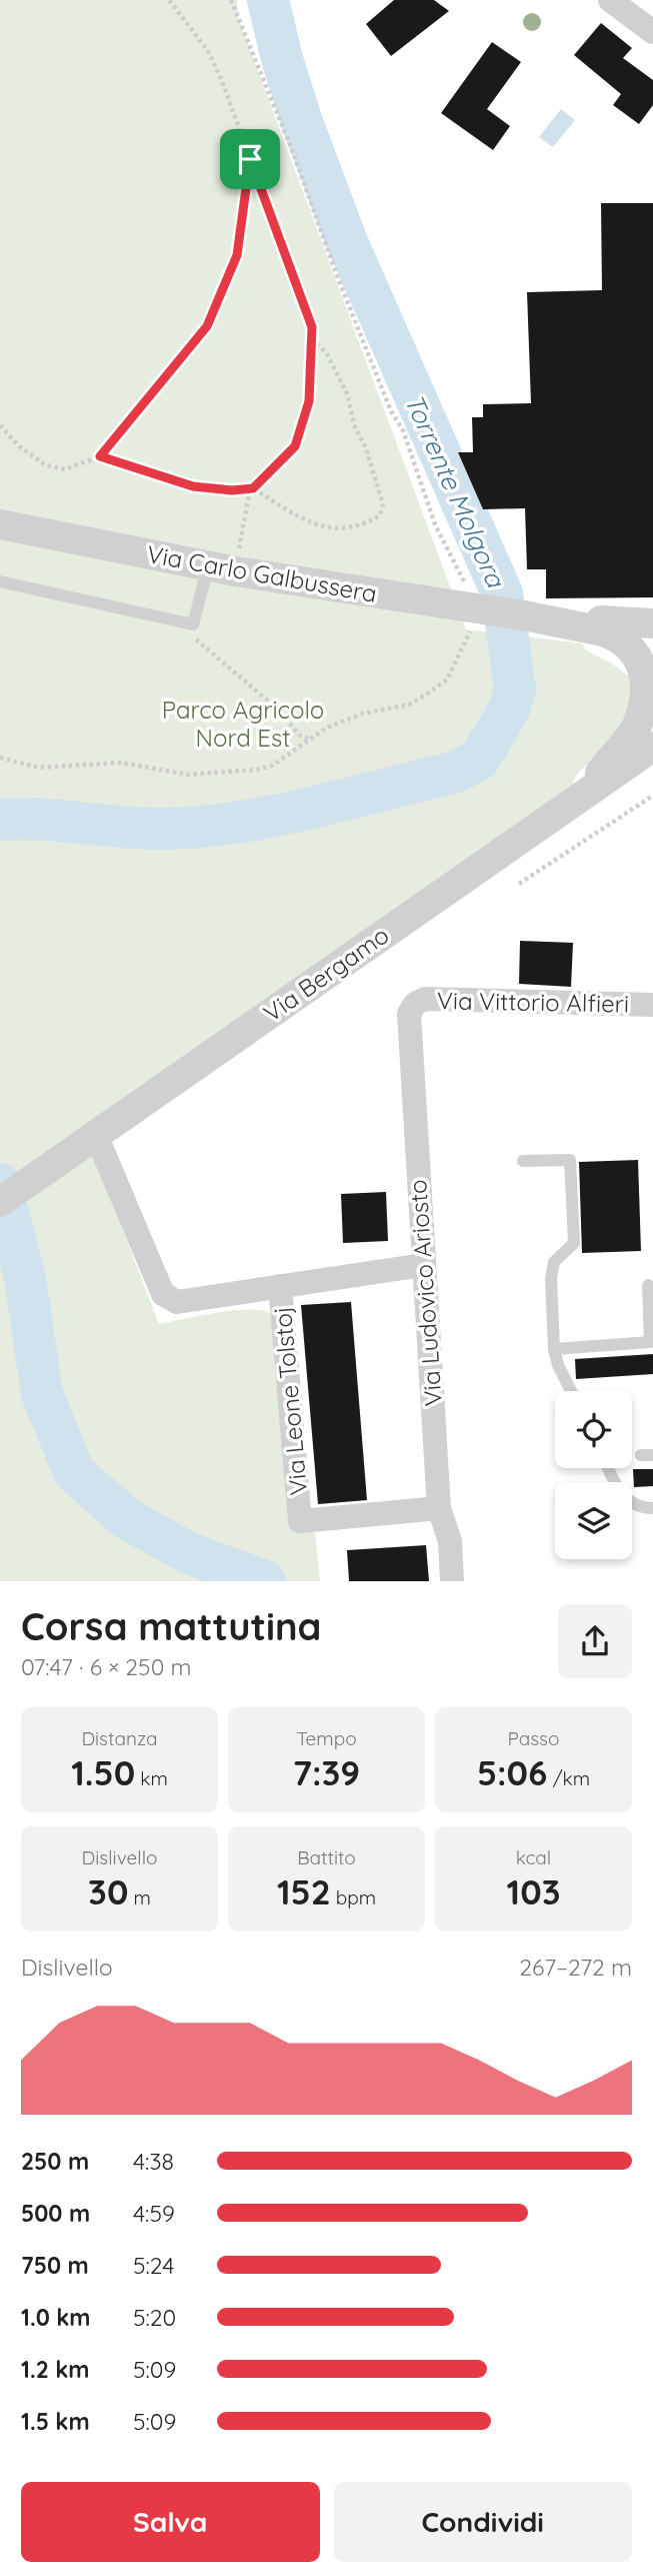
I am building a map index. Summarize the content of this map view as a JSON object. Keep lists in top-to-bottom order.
{
  "streets": {
    "street": [
      "Via Carlo Galbussera",
      "Via Bergamo",
      "Via Vittorio Alfieri",
      "Via Ludovico Ariosto",
      "Via Leone Tolstoj"
    ]
  },
  "crossings": [
    ["Via Carlo Galbussera", "Via Bergamo"],
    ["Via Vittorio Alfieri", "Via Ludovico Ariosto"],
    ["Via Ludovico Ariosto", "Via Leone Tolstoj"]
  ],
  "water": ["Torrente Molgora"],
  "parks": ["Parco Agricolo Nord Est"],
  "page": {
    "heading": ["Corsa mattutina", "07:47 · 6 × 250 m"],
    "stats": [
      ["Distanza", "1.50 km"],
      ["Tempo", "7:39"],
      ["Passo", "5:06 /km"],
      ["Dislivello", "30 m"],
      ["Battito", "152 bpm"],
      ["kcal", "103"]
    ],
    "chart": ["Dislivello", "267–272 m"],
    "list": [
      {
        "name": "250 m",
        "note": "4:38"
      },
      {
        "name": "500 m",
        "note": "4:59"
      },
      {
        "name": "750 m",
        "note": "5:24"
      },
      {
        "name": "1.0 km",
        "note": "5:20"
      },
      {
        "name": "1.2 km",
        "note": "5:09"
      },
      {
        "name": "1.5 km",
        "note": "5:09"
      }
    ],
    "buttons": ["Salva", "Condividi"]
  }
}
